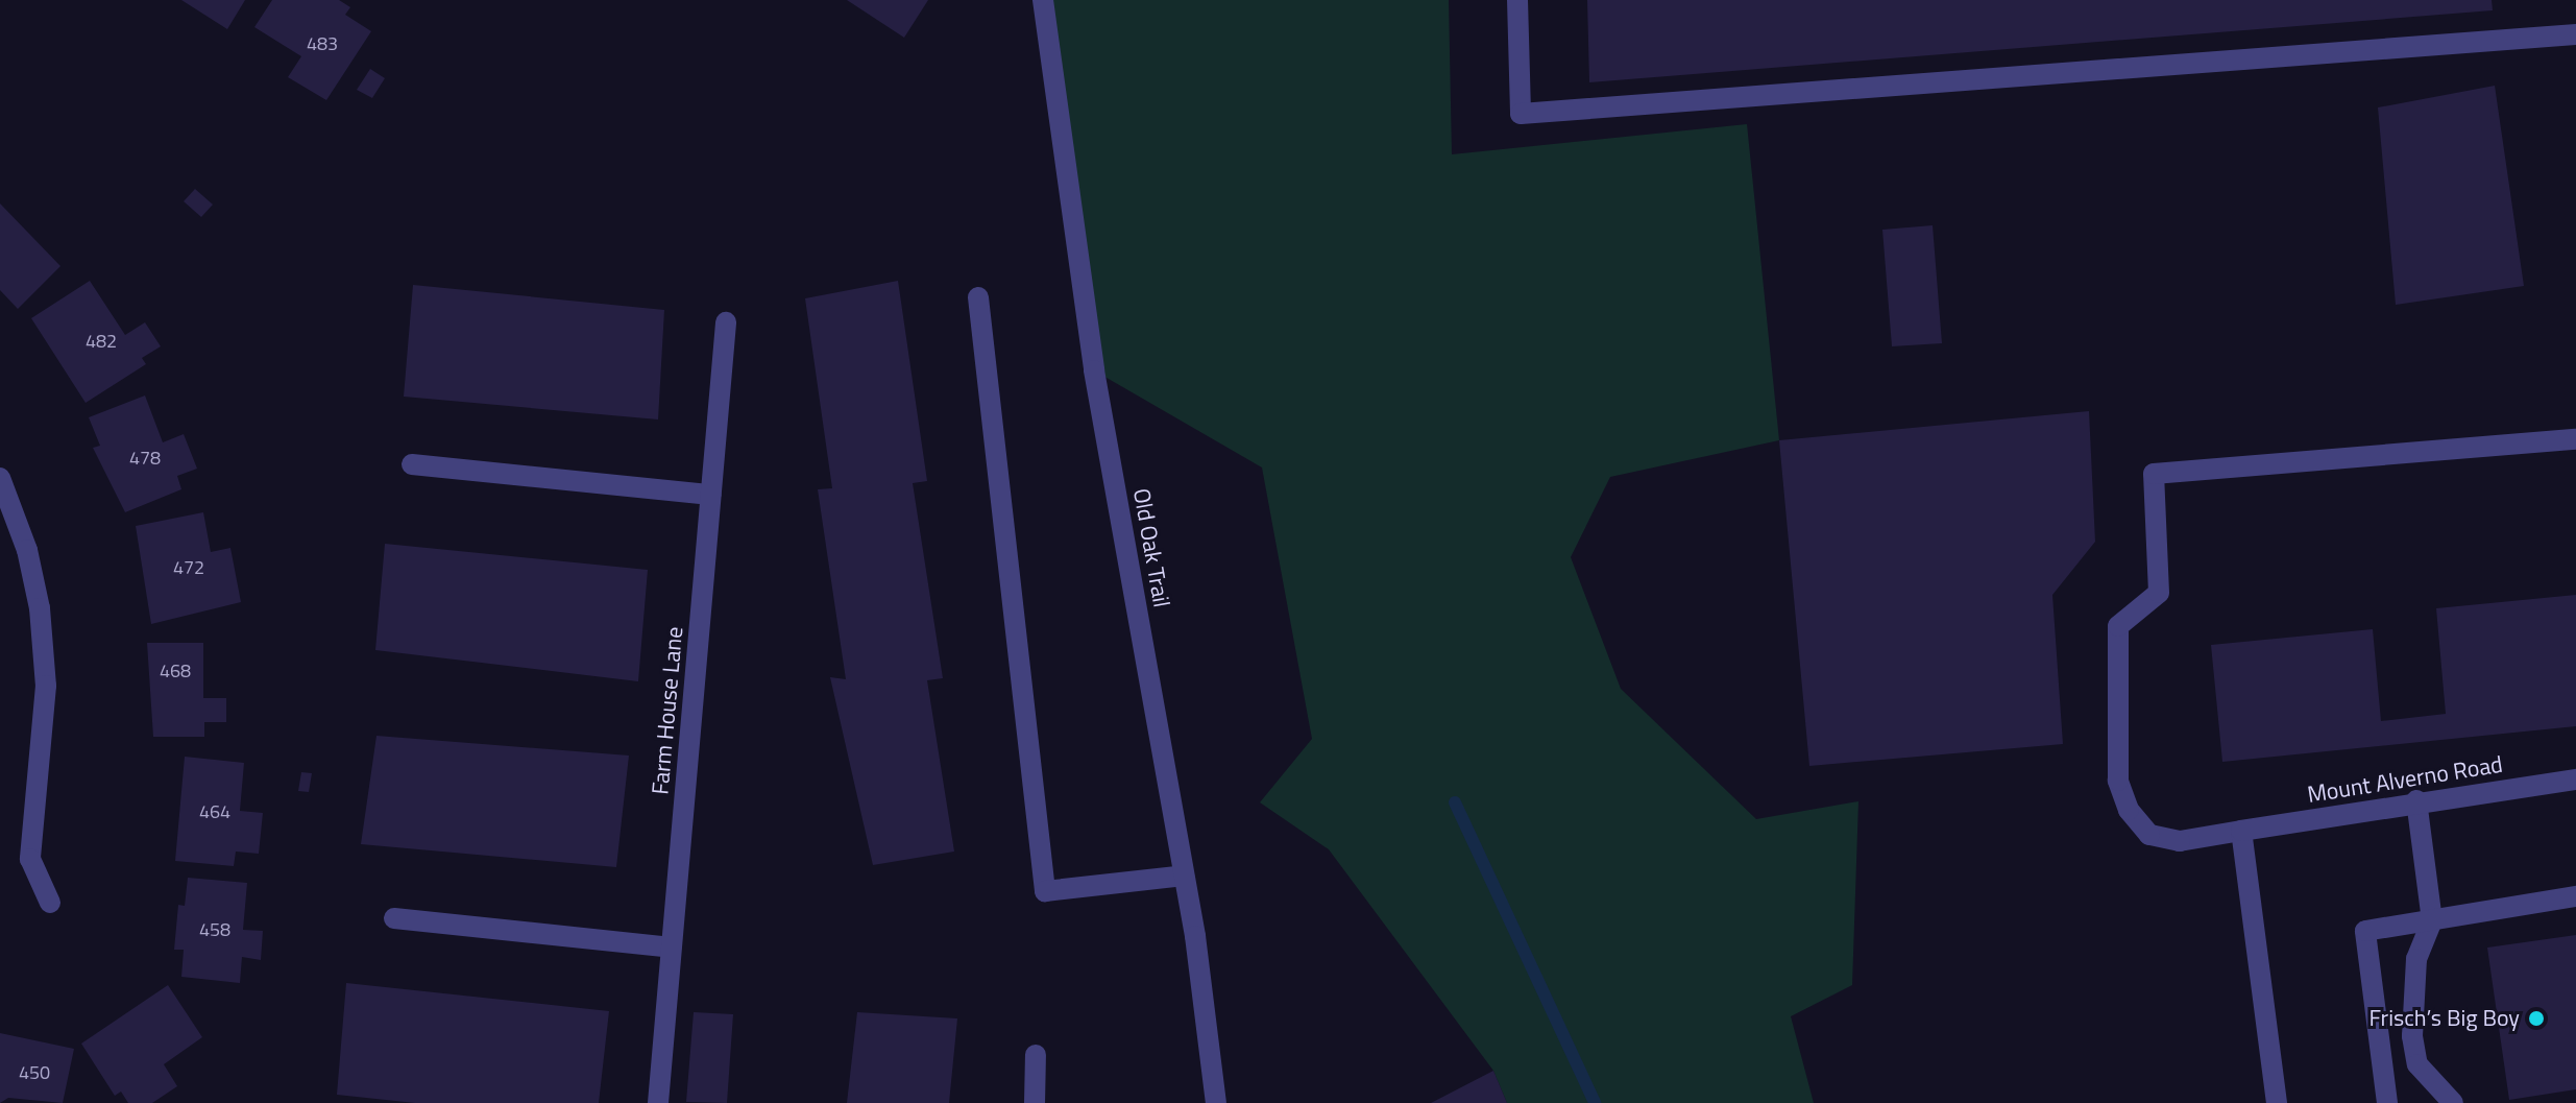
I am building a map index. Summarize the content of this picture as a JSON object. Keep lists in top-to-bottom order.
{
  "streets": {
    "street": ["Old Oak Trail", "Farm House Lane", "Mount Alverno Road"]
  },
  "places": ["Frisch’s Big Boy"],
  "house_numbers": [
    "483",
    "482",
    "478",
    "472",
    "468",
    "464",
    "458",
    "450"
  ]
}
